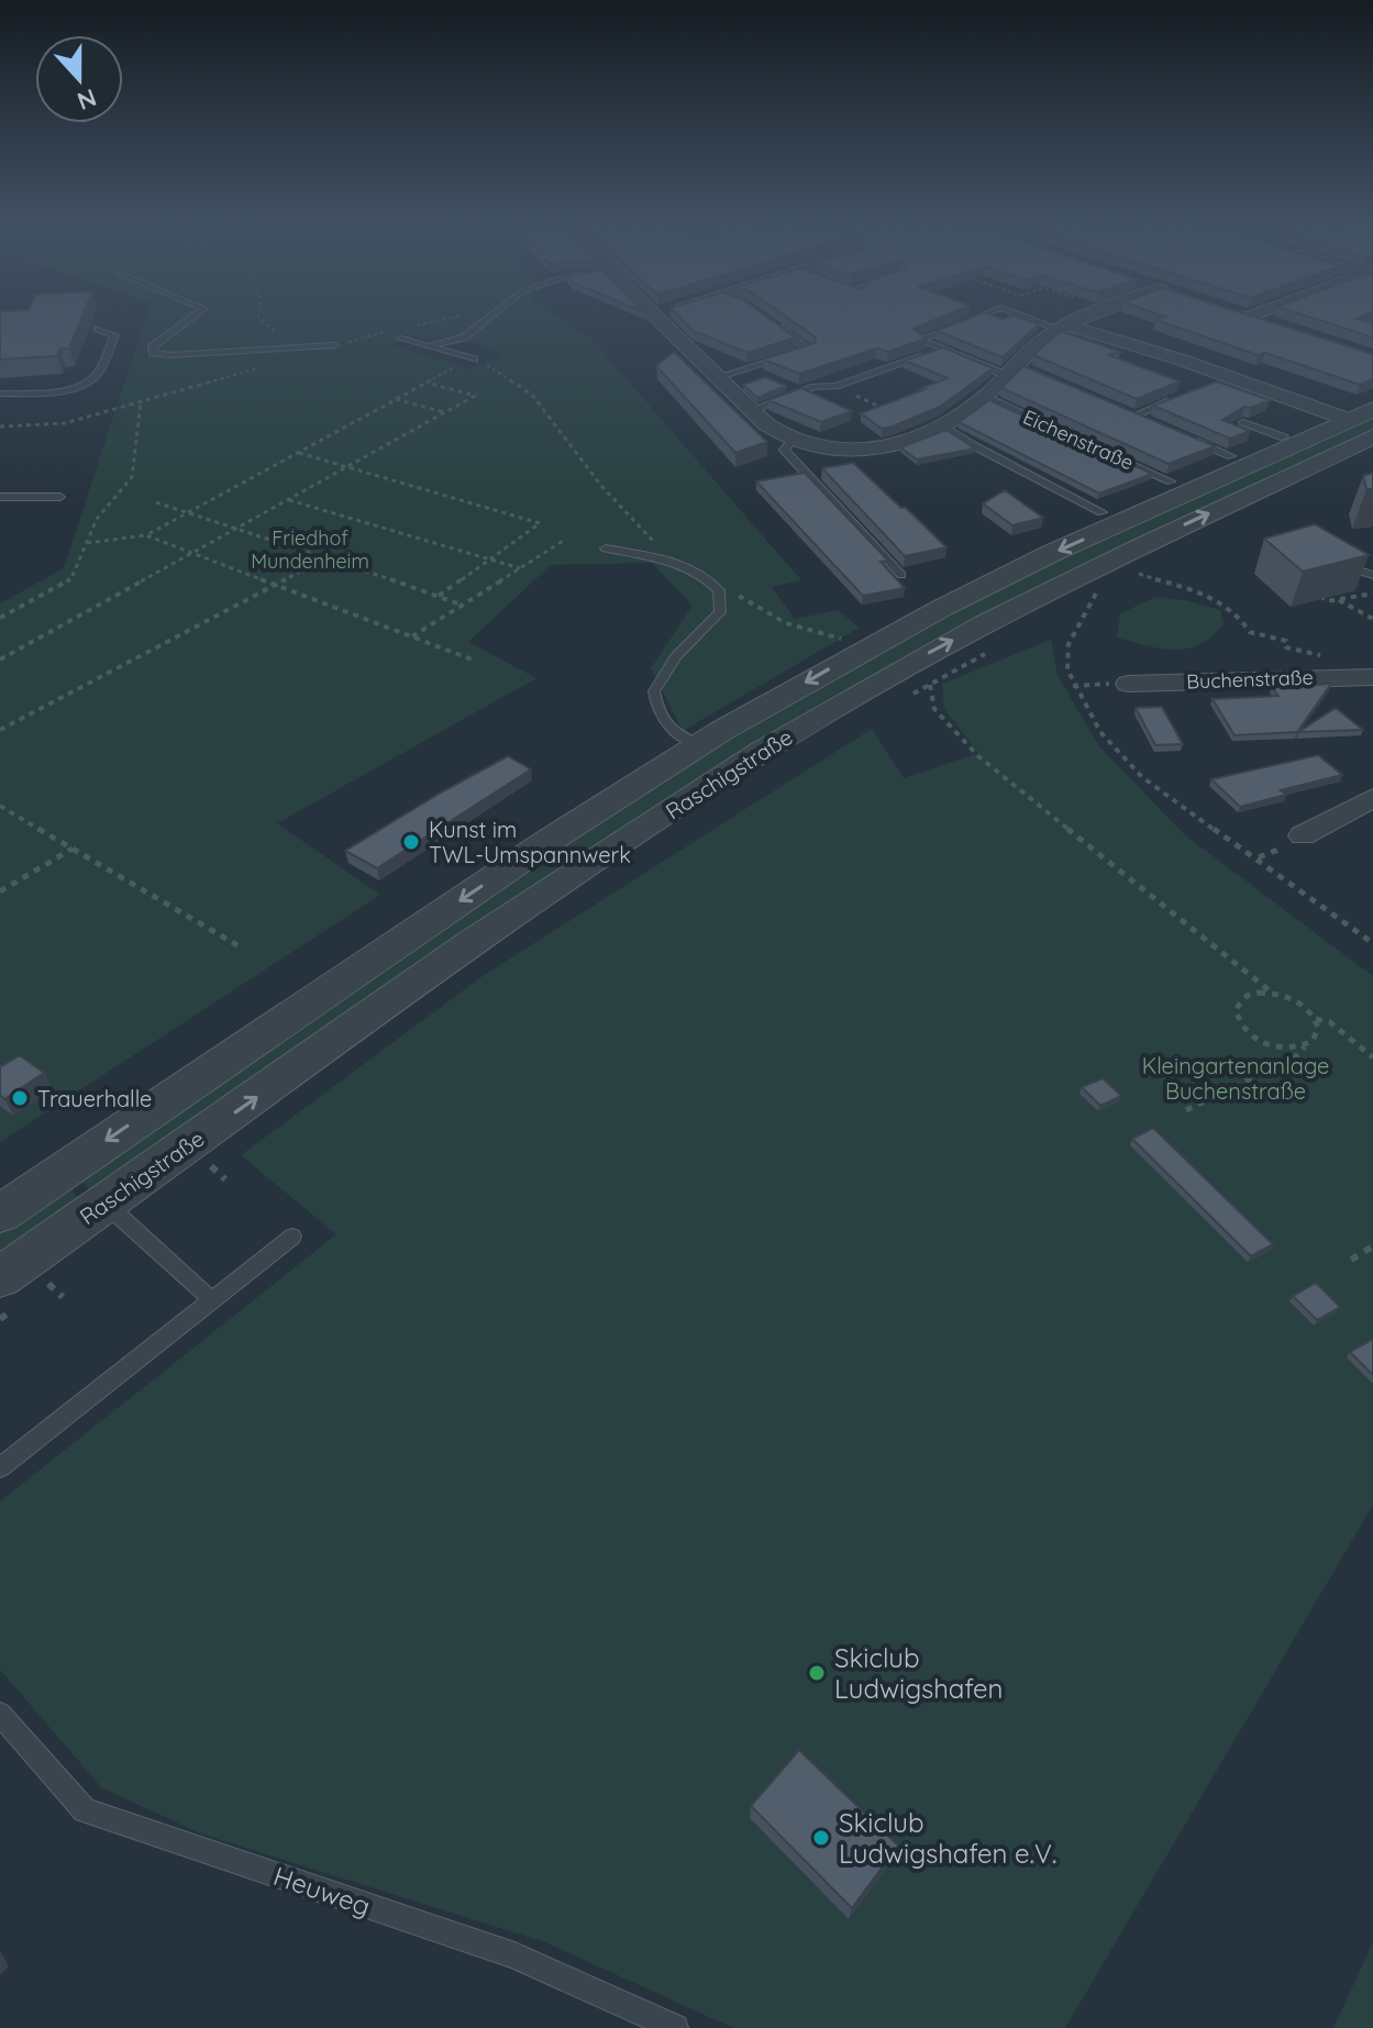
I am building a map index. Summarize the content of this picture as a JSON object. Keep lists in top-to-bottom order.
{
  "streets": {
    "street": ["Buchenstraße", "Raschigstraße"],
    "lane": ["Eichenstraße", "Heuweg"]
  },
  "parks": ["Friedhof Mundenheim", "Kleingartenanlage Buchenstraße"],
  "places": [
    "Kunst im TWL-Umspannwerk",
    "Trauerhalle",
    "Skiclub Ludwigshafen",
    "Skiclub Ludwigshafen e.V."
  ],
  "north": "bottom"
}
